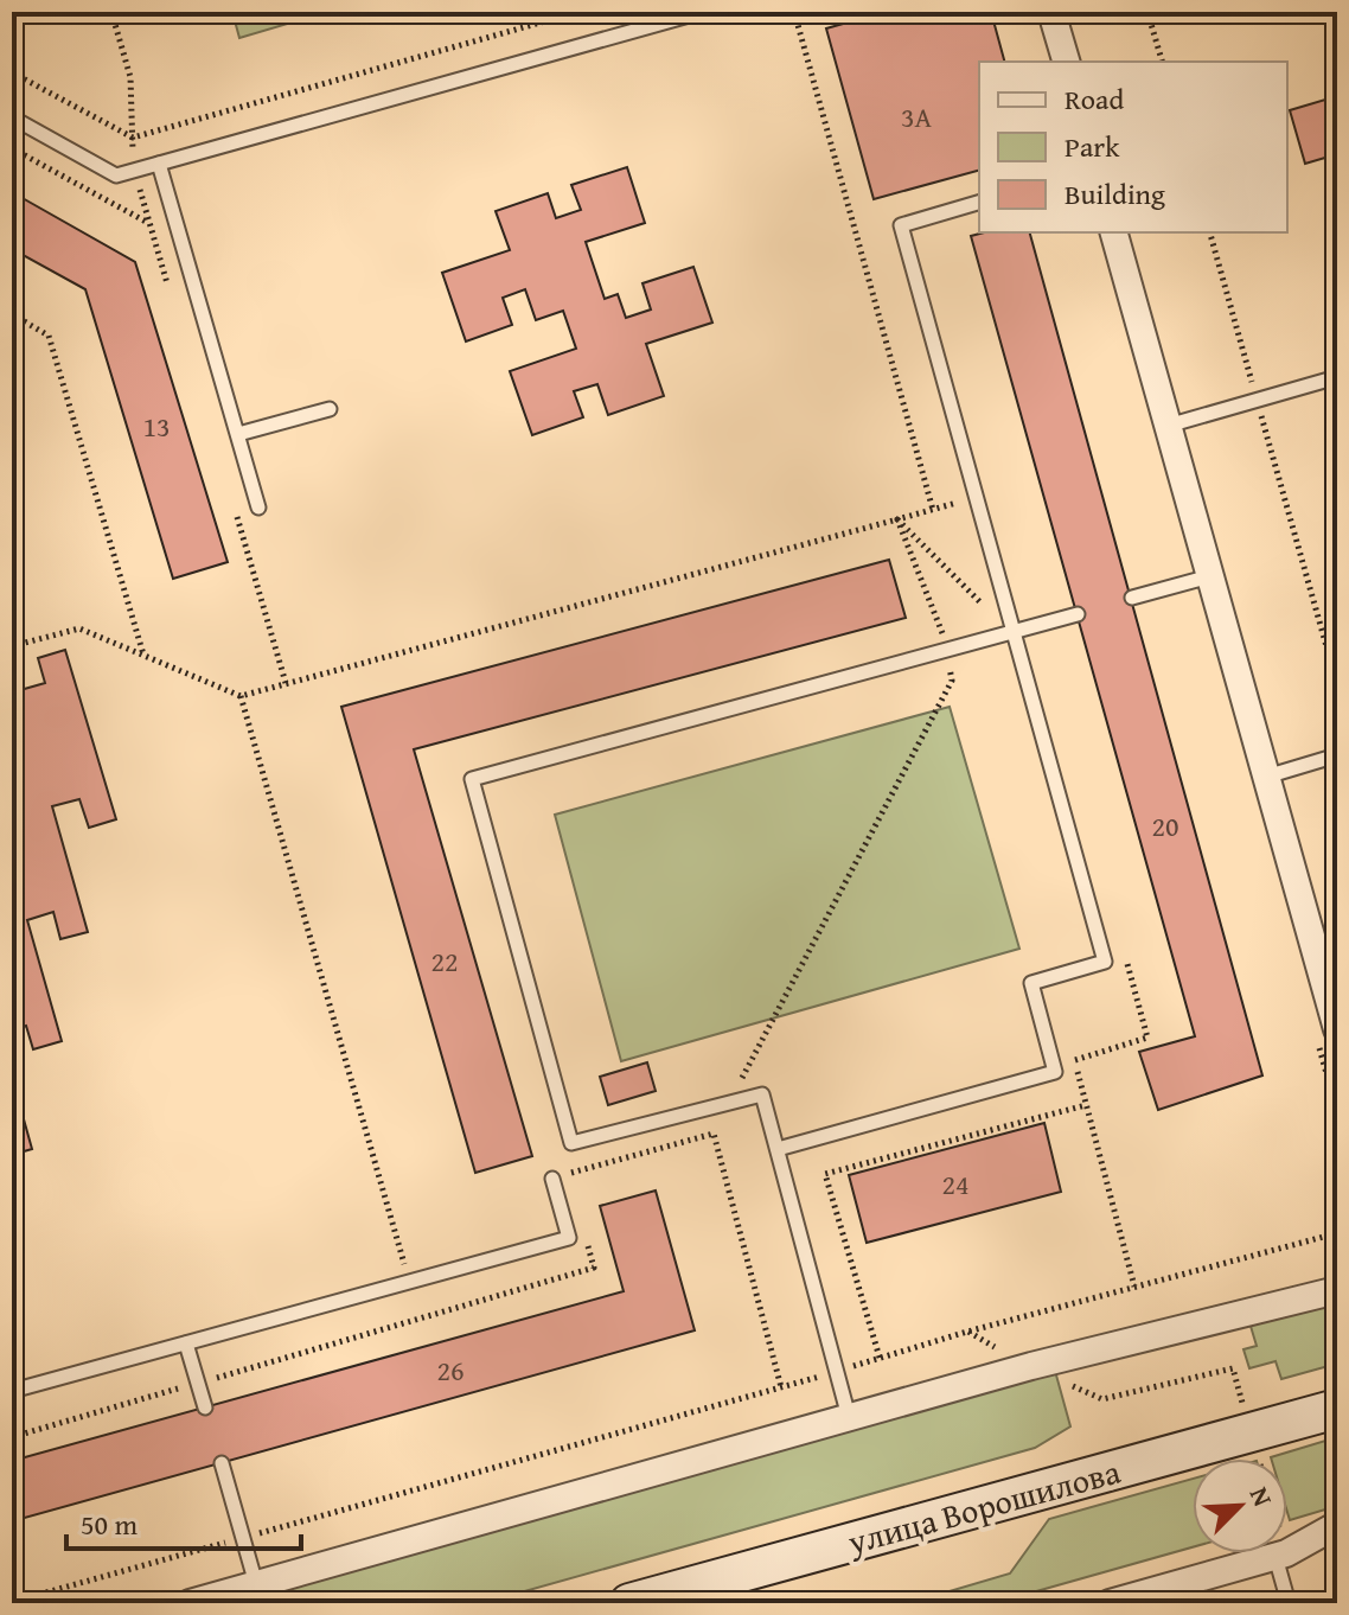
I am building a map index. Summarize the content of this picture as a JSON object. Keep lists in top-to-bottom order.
{
  "streets": {
    "main road": ["улица Ворошилова"]
  },
  "house_numbers": [
    "3А",
    "13",
    "20",
    "22",
    "24",
    "26"
  ],
  "legend": ["Road", "Park", "Building"],
  "scale_bar": "50 m",
  "north": "top right"
}
